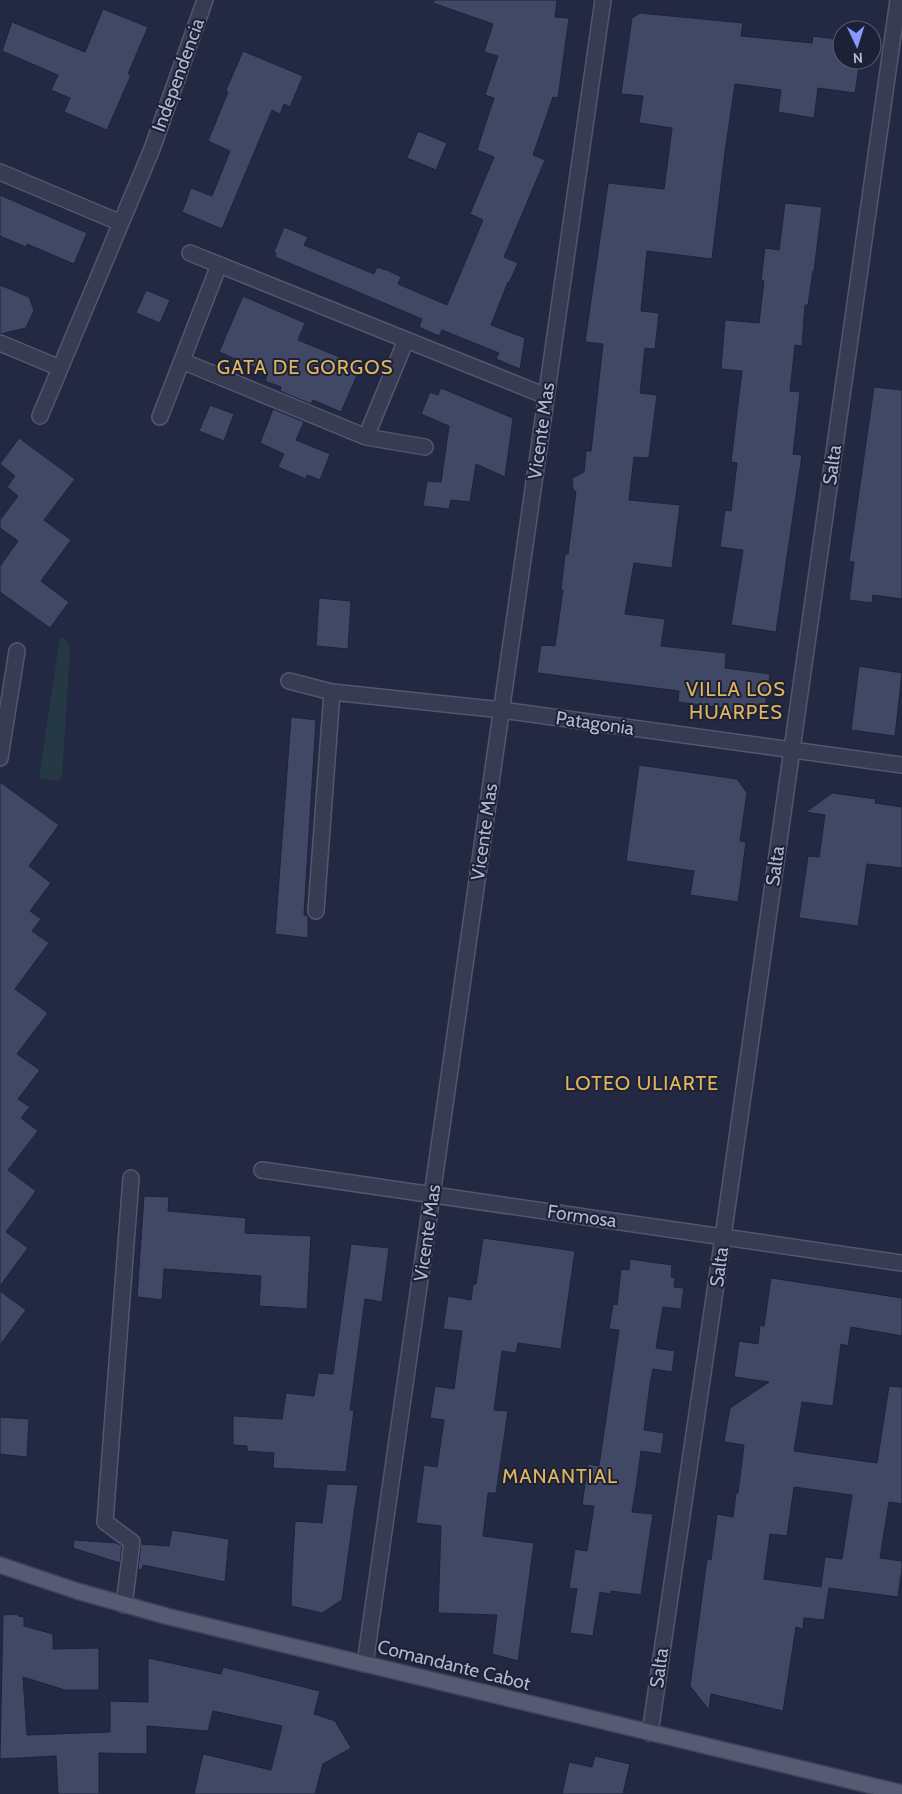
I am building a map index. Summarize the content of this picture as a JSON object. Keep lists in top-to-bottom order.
{
  "streets": {
    "main road": ["Comandante Cabot"],
    "street": [
      "Independencia",
      "Vicente Mas",
      "Salta",
      "Patagonia",
      "Formosa"
    ]
  },
  "crossings": [
    ["Vicente Mas", "Patagonia"],
    ["Vicente Mas", "Formosa"],
    ["Vicente Mas", "Comandante Cabot"],
    ["Salta", "Patagonia"],
    ["Salta", "Formosa"],
    ["Salta", "Comandante Cabot"]
  ],
  "districts": [
    "GATA DE GORGOS",
    "VILLA LOS HUARPES",
    "LOTEO ULIARTE",
    "MANANTIAL"
  ],
  "north": "bottom"
}
